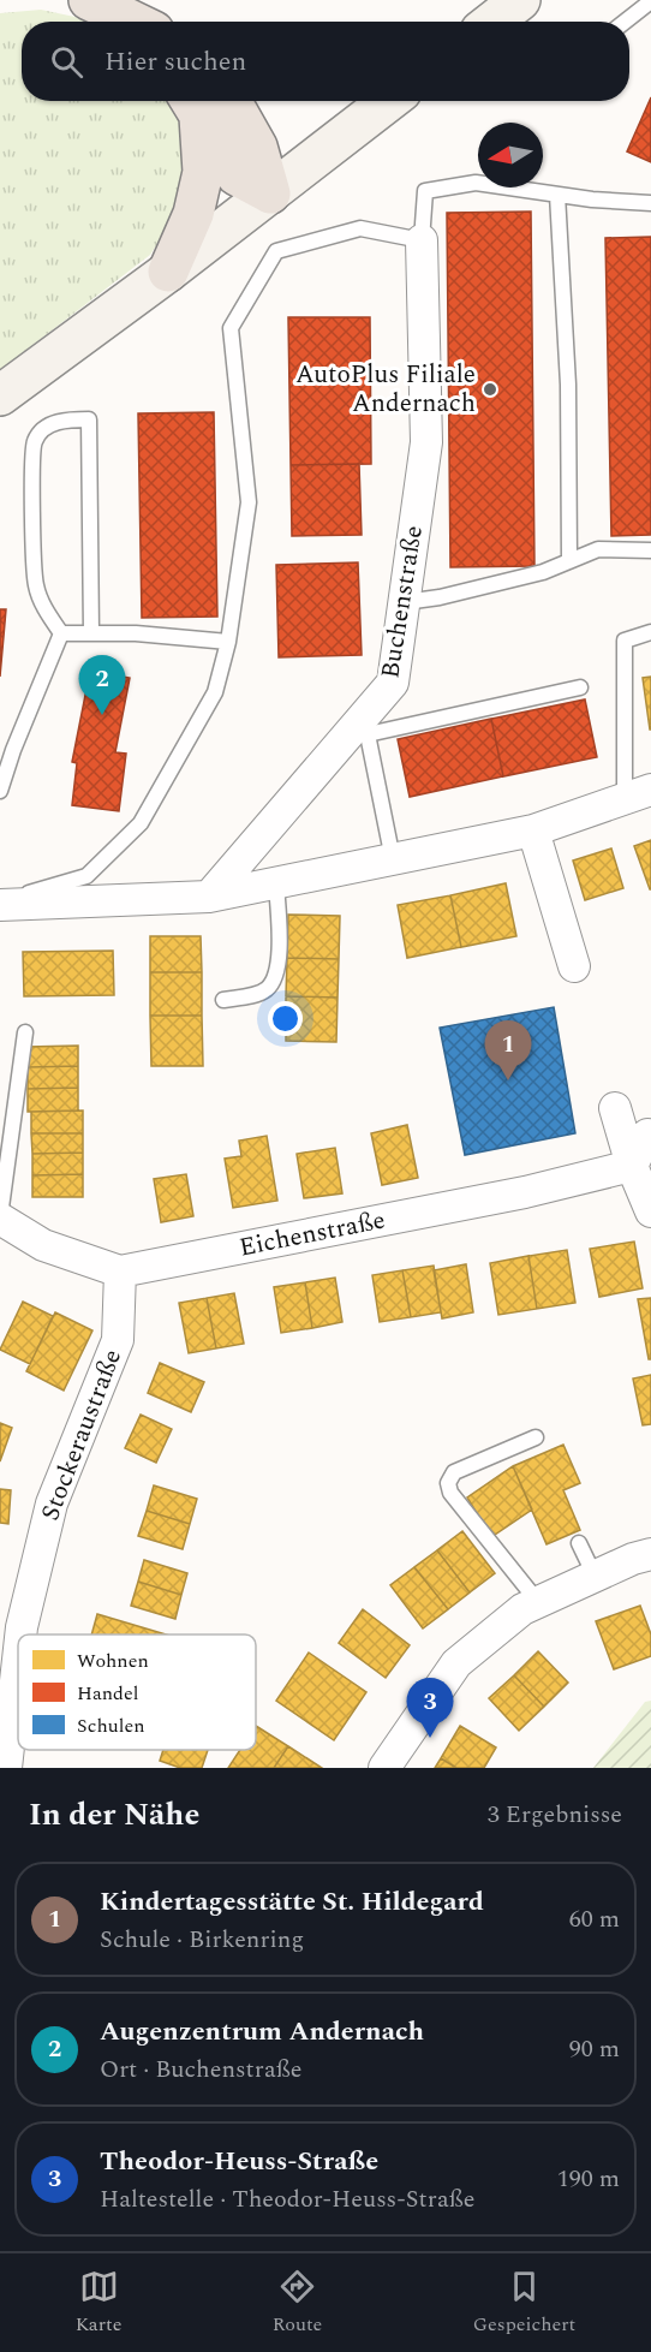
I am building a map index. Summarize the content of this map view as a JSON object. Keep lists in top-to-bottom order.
{
  "streets": {
    "street": ["Buchenstraße", "Eichenstraße", "Stockeraustraße"]
  },
  "crossings": [
    ["Eichenstraße", "Stockeraustraße"]
  ],
  "places": ["AutoPlus Filiale Andernach"],
  "legend": ["Wohnen", "Handel", "Schulen"],
  "north": "left",
  "page": {
    "search": "Hier suchen",
    "pins": ["2", "1", "3"],
    "heading": ["In der Nähe", "3 Ergebnisse"],
    "list": [
      {
        "mark": "1",
        "name": "Kindertagesstätte St. Hildegard",
        "note": "Schule · Birkenring",
        "value": "60 m"
      },
      {
        "mark": "2",
        "name": "Augenzentrum Andernach",
        "note": "Ort · Buchenstraße",
        "value": "90 m"
      },
      {
        "mark": "3",
        "name": "Theodor-Heuss-Straße",
        "note": "Haltestelle · Theodor-Heuss-Straße",
        "value": "190 m"
      }
    ],
    "nav": ["Karte", "Route", "Gespeichert"]
  }
}
